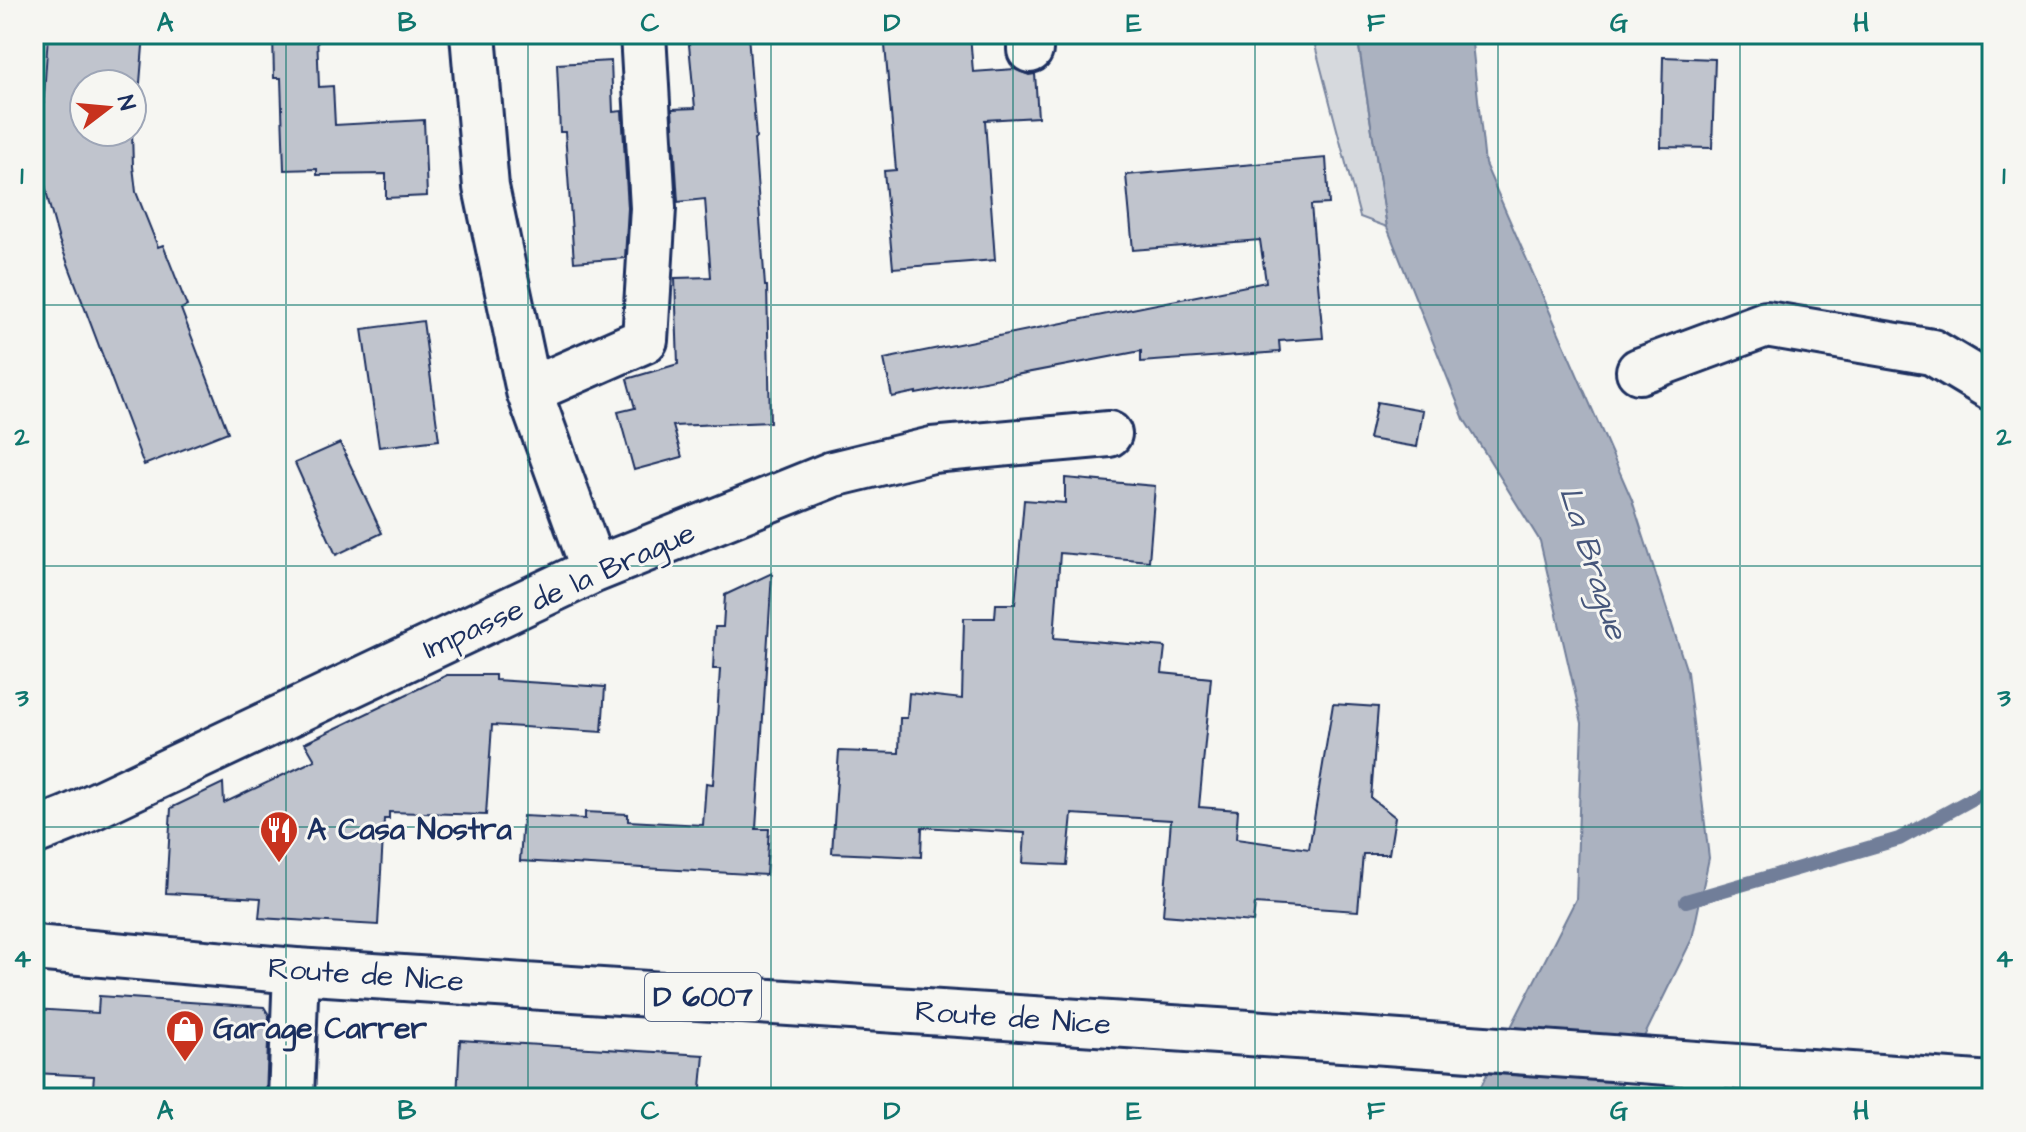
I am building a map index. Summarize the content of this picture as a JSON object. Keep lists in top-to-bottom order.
{
  "streets": {
    "street": ["Impasse de la Brague", "Route de Nice", "D 6007"]
  },
  "water": ["La Brague"],
  "places": {
    "restaurant": ["A Casa Nostra"],
    "shop": ["Garage Carrer"]
  },
  "north": "right",
  "grid": {
    "columns": [
      "A",
      "B",
      "C",
      "D",
      "E",
      "F",
      "G",
      "H"
    ],
    "rows": [
      "1",
      "2",
      "3",
      "4"
    ]
  }
}
